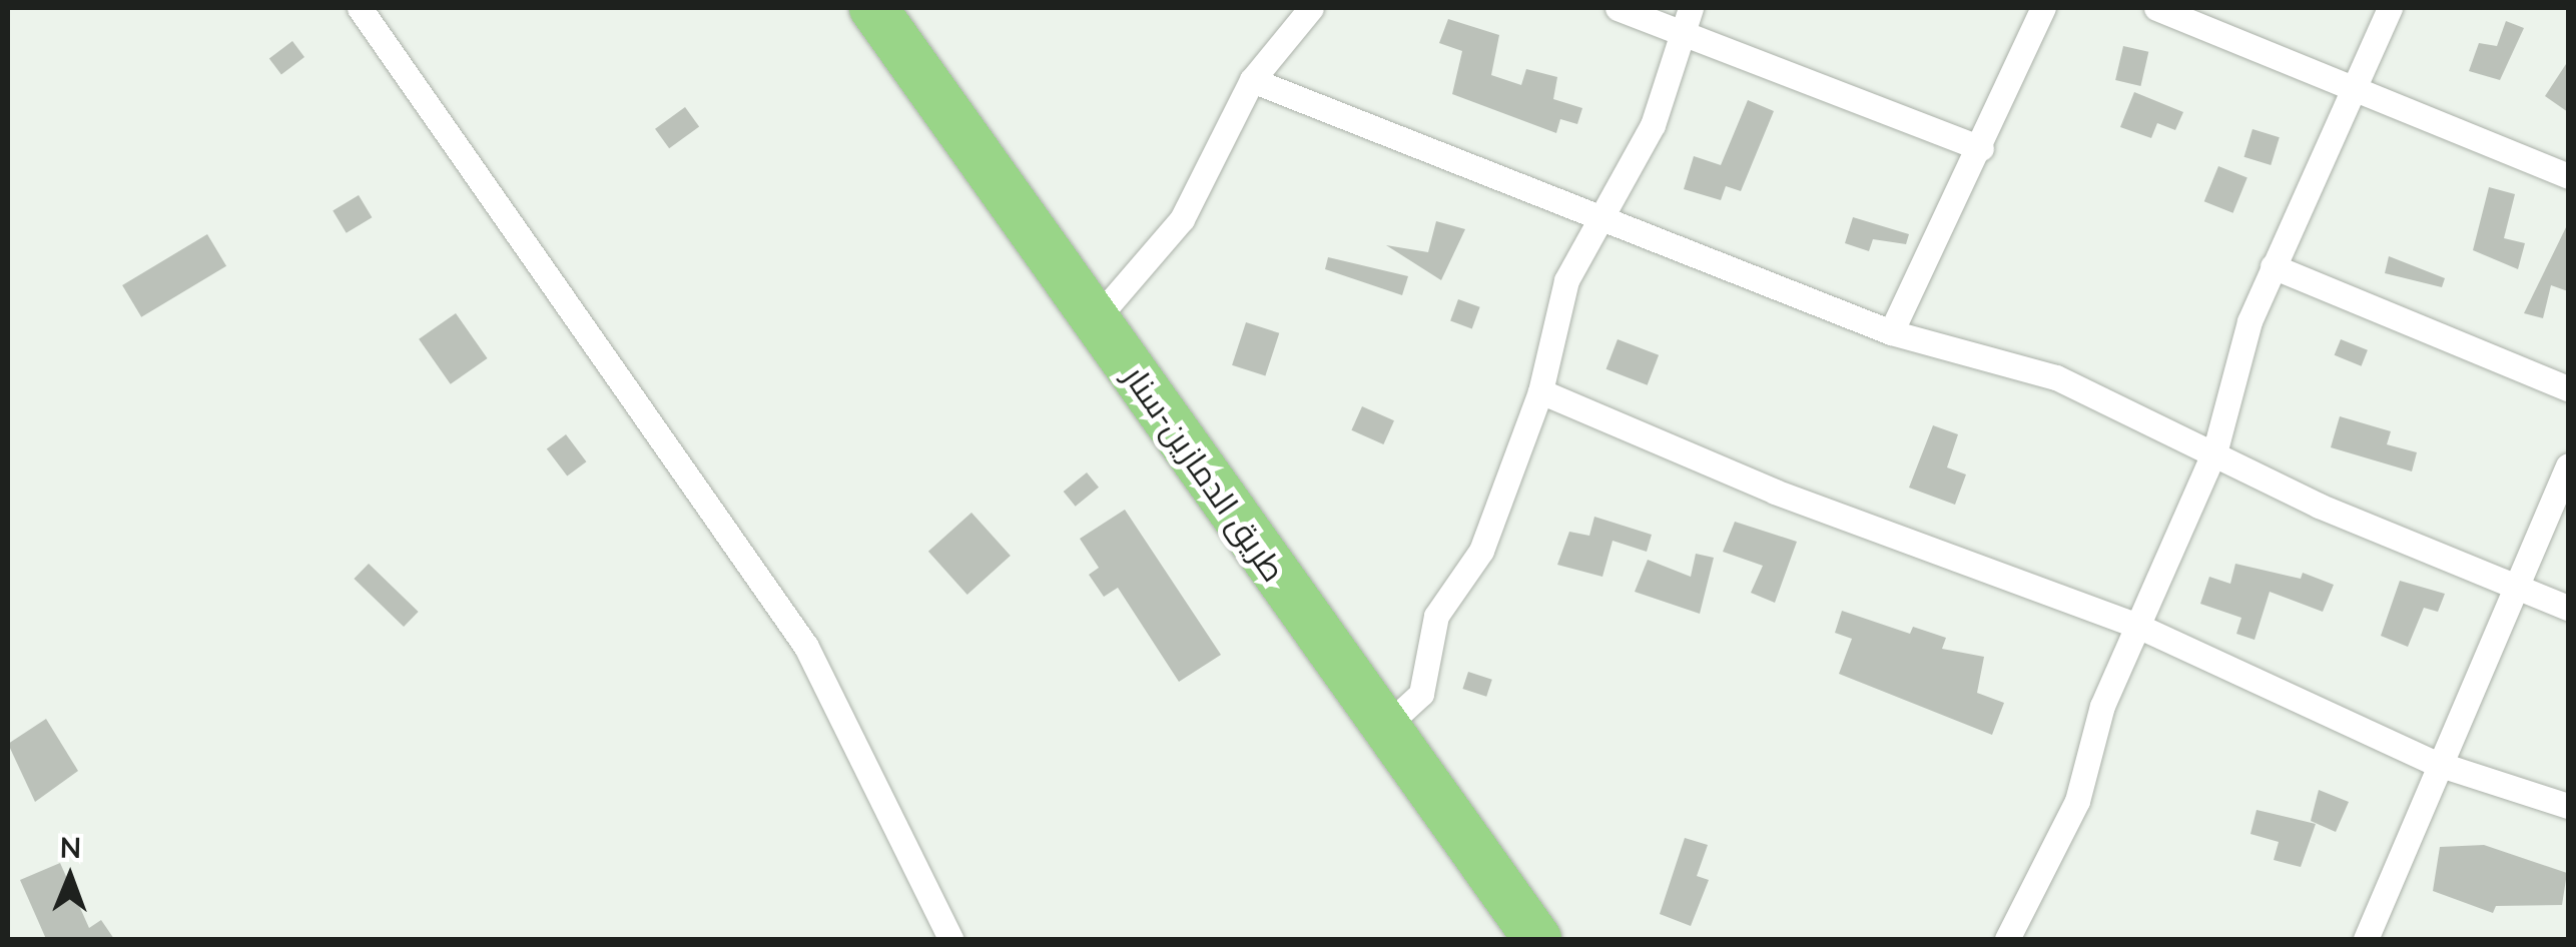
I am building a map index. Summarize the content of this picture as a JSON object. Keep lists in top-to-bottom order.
{
  "streets": {
    "highway": ["طريق الدمازين-سنار"]
  },
  "north": "top"
}
